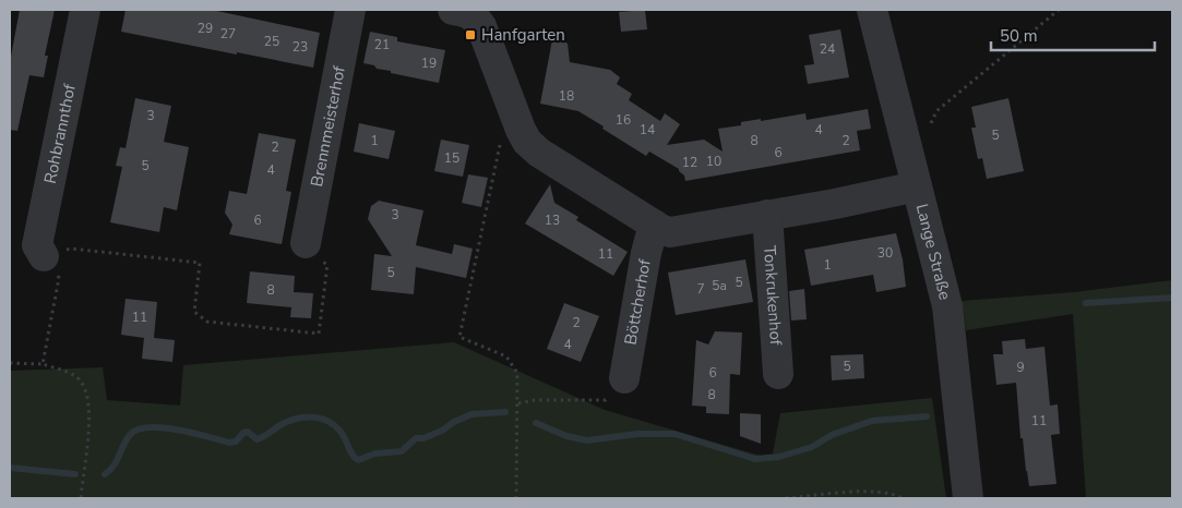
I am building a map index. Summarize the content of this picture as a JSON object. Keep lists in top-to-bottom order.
{
  "streets": {
    "street": [
      "Brennmeisterhof",
      "Rohbrannthof",
      "Lange Straße",
      "Tonkrukenhof",
      "Böttcherhof"
    ]
  },
  "places": {
    "transit": ["Hanfgarten"]
  },
  "house_numbers": [
    "29",
    "27",
    "25",
    "21",
    "23",
    "24",
    "19",
    "18",
    "3",
    "16",
    "14",
    "4",
    "5",
    "1",
    "8",
    "2",
    "2",
    "6",
    "15",
    "10",
    "12",
    "5",
    "4",
    "3",
    "6",
    "13",
    "30",
    "11",
    "1",
    "5",
    "5",
    "5a",
    "7",
    "8",
    "11",
    "2",
    "4",
    "5",
    "9",
    "6",
    "8",
    "11"
  ],
  "scale_bar": "50 m"
}
